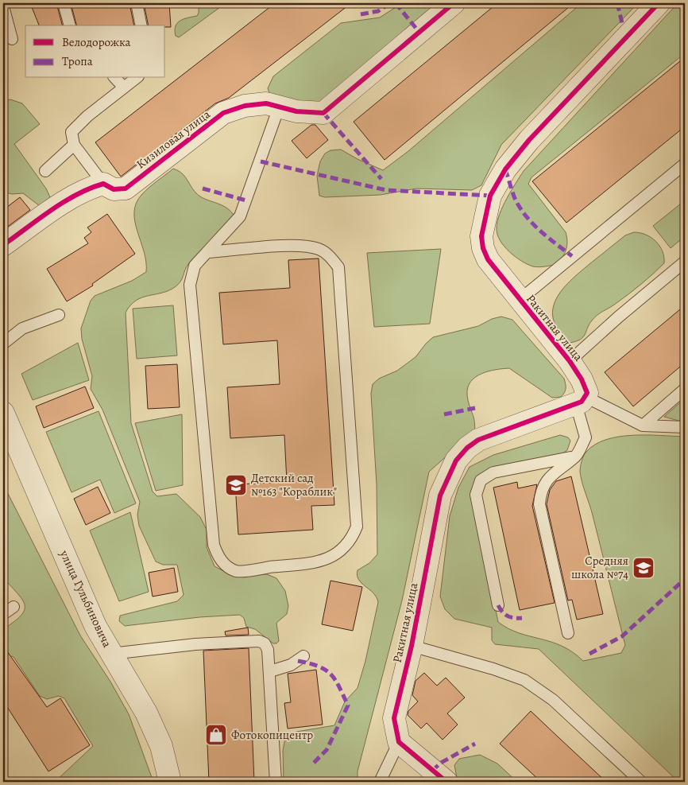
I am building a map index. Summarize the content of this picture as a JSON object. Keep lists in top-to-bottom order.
{
  "streets": {
    "street": ["Кизиловая улица", "Ракитная улица", "улица Гульбиновича"]
  },
  "places": {
    "school or university": ["Детский сад №163 \"Кораблик\"", "Средняя школа №74"],
    "shop": ["Фотокопицентр"]
  },
  "legend": ["Велодорожка", "Тропа"]
}
